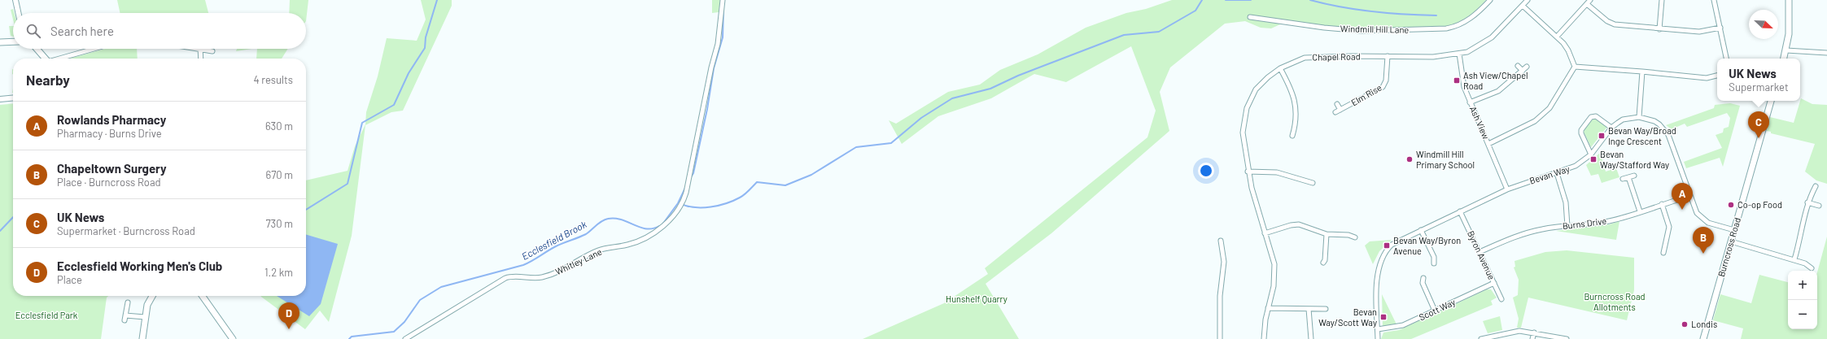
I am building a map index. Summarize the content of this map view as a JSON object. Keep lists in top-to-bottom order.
{
  "streets": {
    "main road": ["Burncross Road"],
    "street": [
      "Windmill Hill Lane",
      "Chapel Road",
      "Elm Rise",
      "Ash View",
      "Bevan Way",
      "Burns Drive",
      "Byron Avenue",
      "Whitley Lane",
      "Scott Way"
    ]
  },
  "crossings": [
    ["Chapel Road", "Elm Rise"],
    ["Chapel Road", "Ash View"],
    ["Ash View", "Bevan Way"],
    ["Bevan Way", "Burns Drive"],
    ["Bevan Way", "Burncross Road"],
    ["Bevan Way", "Byron Avenue"],
    ["Bevan Way", "Scott Way"],
    ["Burns Drive", "Byron Avenue"],
    ["Byron Avenue", "Scott Way"]
  ],
  "water": ["Ecclesfield Brook"],
  "parks": ["Burncross Road Allotments", "Hunshelf Quarry", "Ecclesfield Park"],
  "places": {
    "transit": [
      "Ash View/Chapel Road",
      "Bevan Way/Broad Inge Crescent",
      "Bevan Way/Stafford Way",
      "Bevan Way/Byron Avenue",
      "Bevan Way/Scott Way"
    ],
    "other": ["Windmill Hill Primary School", "Co-op Food", "Londis"]
  },
  "north": "bottom right",
  "page": {
    "search": "Search here",
    "popup": ["UK News", "Supermarket"],
    "heading": ["Nearby", "4 results"],
    "list": [
      {
        "mark": "A",
        "name": "Rowlands Pharmacy",
        "note": "Pharmacy · Burns Drive",
        "value": "630 m"
      },
      {
        "mark": "B",
        "name": "Chapeltown Surgery",
        "note": "Place · Burncross Road",
        "value": "670 m"
      },
      {
        "mark": "C",
        "name": "UK News",
        "note": "Supermarket · Burncross Road",
        "value": "730 m"
      },
      {
        "mark": "D",
        "name": "Ecclesfield Working Men's Club",
        "note": "Place",
        "value": "1.2 km"
      }
    ],
    "pins": [
      "C",
      "A",
      "B",
      "D"
    ],
    "map_buttons": ["+", "−"]
  }
}
